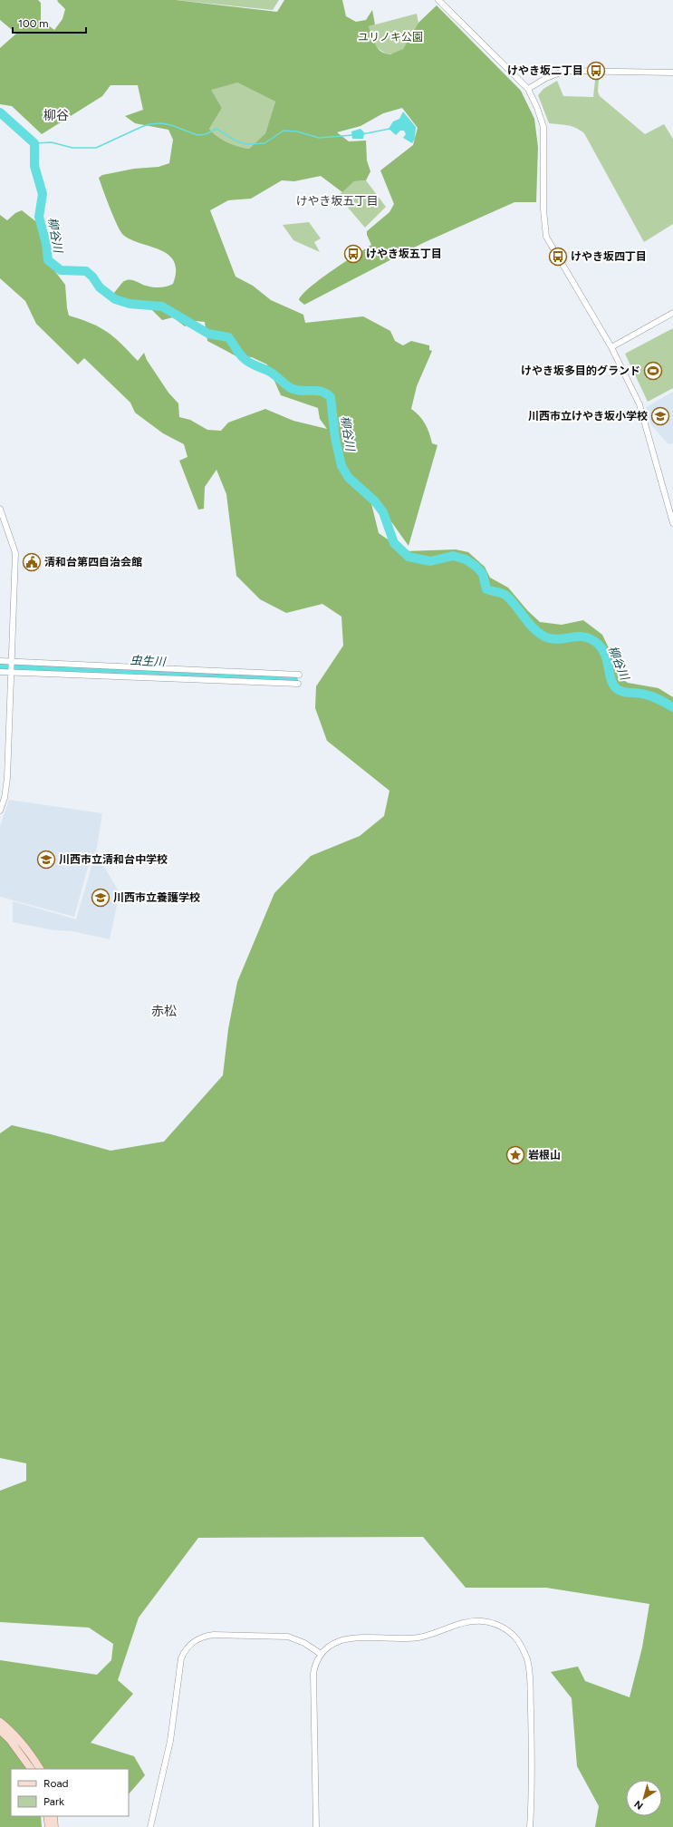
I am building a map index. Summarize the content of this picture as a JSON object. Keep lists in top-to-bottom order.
{
  "districts": ["柳谷", "けやき坂五丁目", "赤松"],
  "water": ["柳谷川", "虫生川"],
  "parks": ["ユリノキ公園"],
  "places": {
    "bus stop": ["けやき坂二丁目", "けやき坂五丁目", "けやき坂四丁目"],
    "sports": ["けやき坂多目的グランド"],
    "school or university": ["川西市立けやき坂小学校", "川西市立清和台中学校", "川西市立養護学校"],
    "public building": ["清和台第四自治会館"],
    "place": ["岩根山"]
  },
  "legend": ["Road", "Park"],
  "scale_bar": "100 m",
  "north": "bottom left"
}
